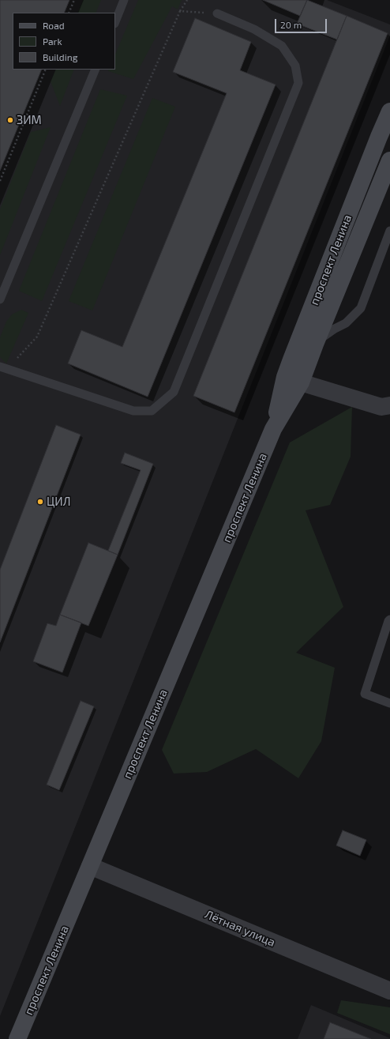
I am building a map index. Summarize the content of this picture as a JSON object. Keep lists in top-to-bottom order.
{
  "streets": {
    "street": ["проспект Ленина", "Лётная улица"]
  },
  "crossings": [
    ["проспект Ленина", "Лётная улица"]
  ],
  "places": ["ЗИМ", "ЦИЛ"],
  "legend": ["Road", "Park", "Building"],
  "scale_bar": "20 m"
}
